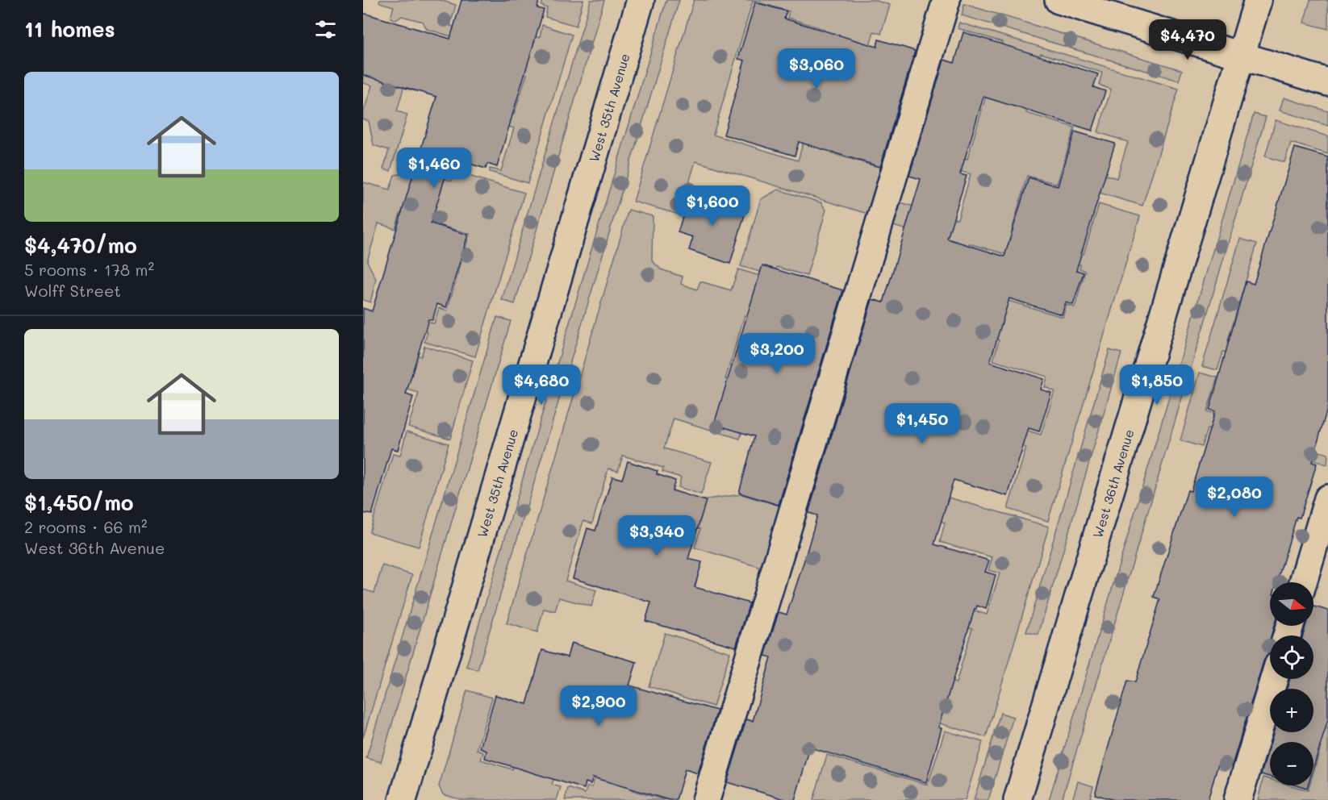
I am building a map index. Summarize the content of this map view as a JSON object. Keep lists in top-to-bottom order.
{
  "streets": {
    "street": ["West 35th Avenue", "West 36th Avenue"]
  },
  "north": "right",
  "page": {
    "heading": "11 homes",
    "price": [
      "$4,470",
      "$3,060",
      "$1,460",
      "$1,600",
      "$3,200",
      "$4,680",
      "$1,850",
      "$1,450",
      "$2,080",
      "$3,340",
      "$2,900"
    ],
    "list": [
      {
        "name": "$4,470/mo",
        "note": "5 rooms · 178 m² · Wolff Street"
      },
      {
        "name": "$1,450/mo",
        "note": "2 rooms · 66 m² · West 36th Avenue"
      }
    ],
    "map_buttons": ["+", "−"]
  }
}
